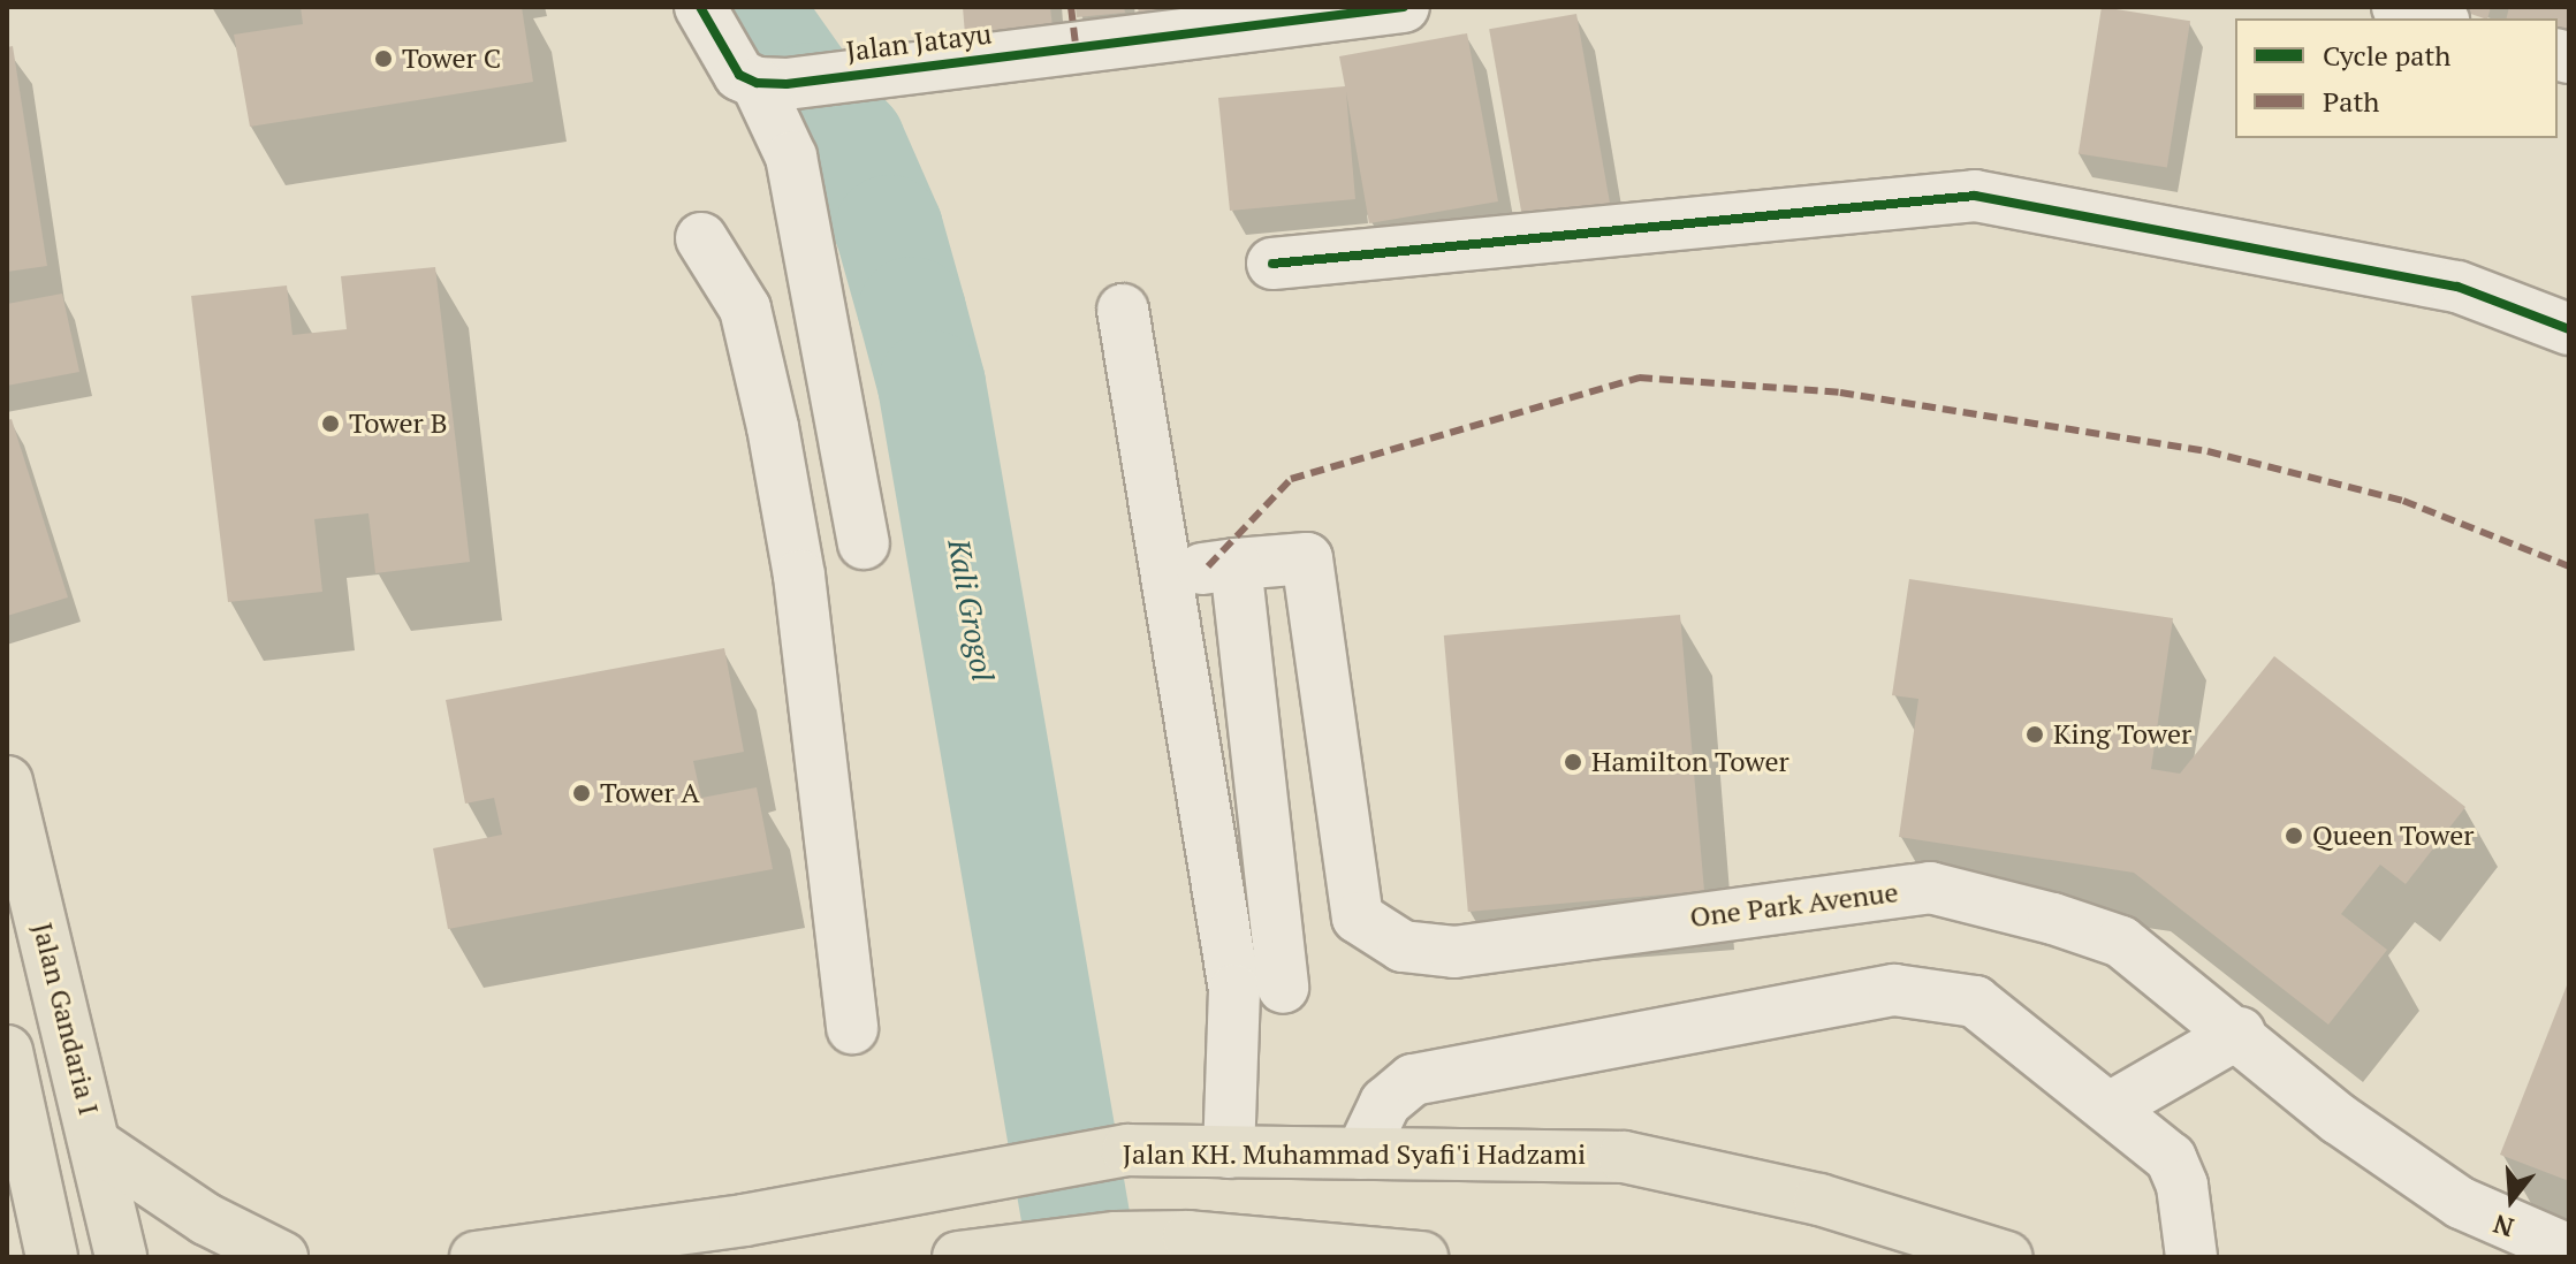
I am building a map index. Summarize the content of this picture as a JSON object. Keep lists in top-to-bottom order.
{
  "streets": {
    "main road": ["Jalan Gandaria I", "Jalan KH. Muhammad Syafi'i Hadzami"],
    "street": ["Jalan Jatayu", "One Park Avenue"]
  },
  "water": ["Kali Grogol"],
  "places": [
    "Tower C",
    "Tower B",
    "King Tower",
    "Hamilton Tower",
    "Tower A",
    "Queen Tower"
  ],
  "legend": ["Cycle path", "Path"],
  "north": "bottom"
}
